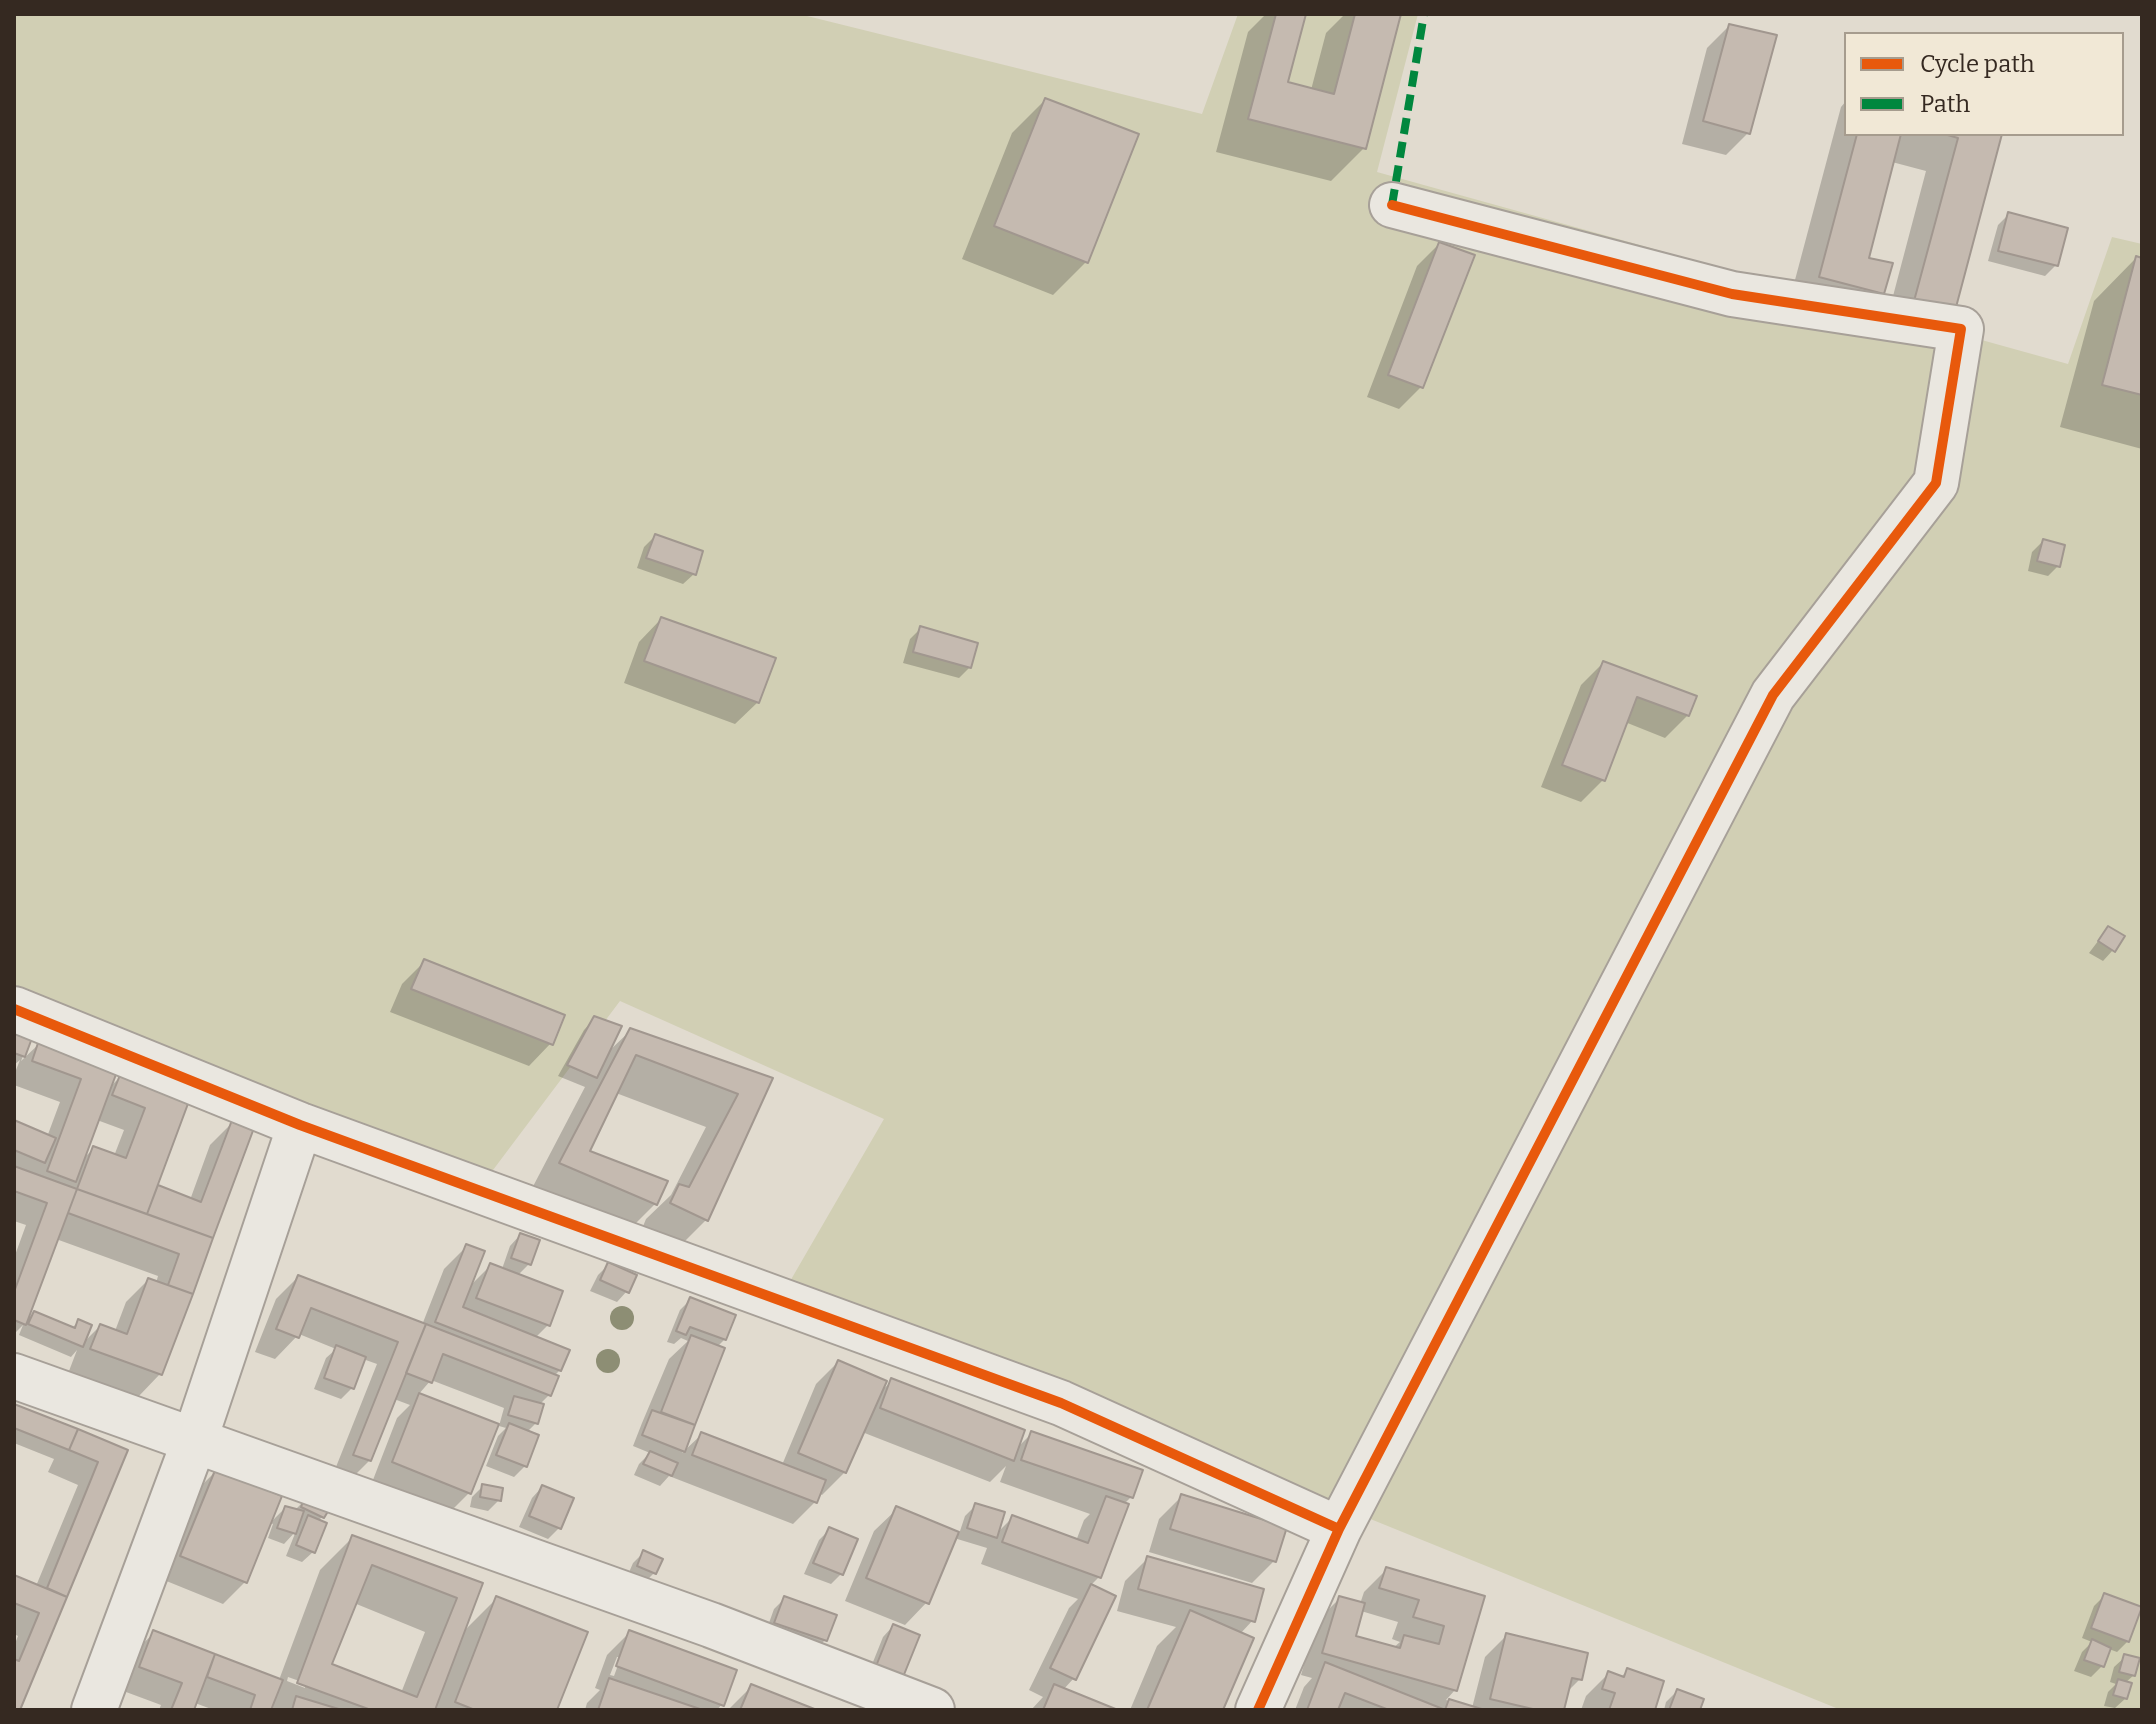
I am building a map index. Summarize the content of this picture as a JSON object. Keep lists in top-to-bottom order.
{
  "legend": ["Cycle path", "Path"]
}
